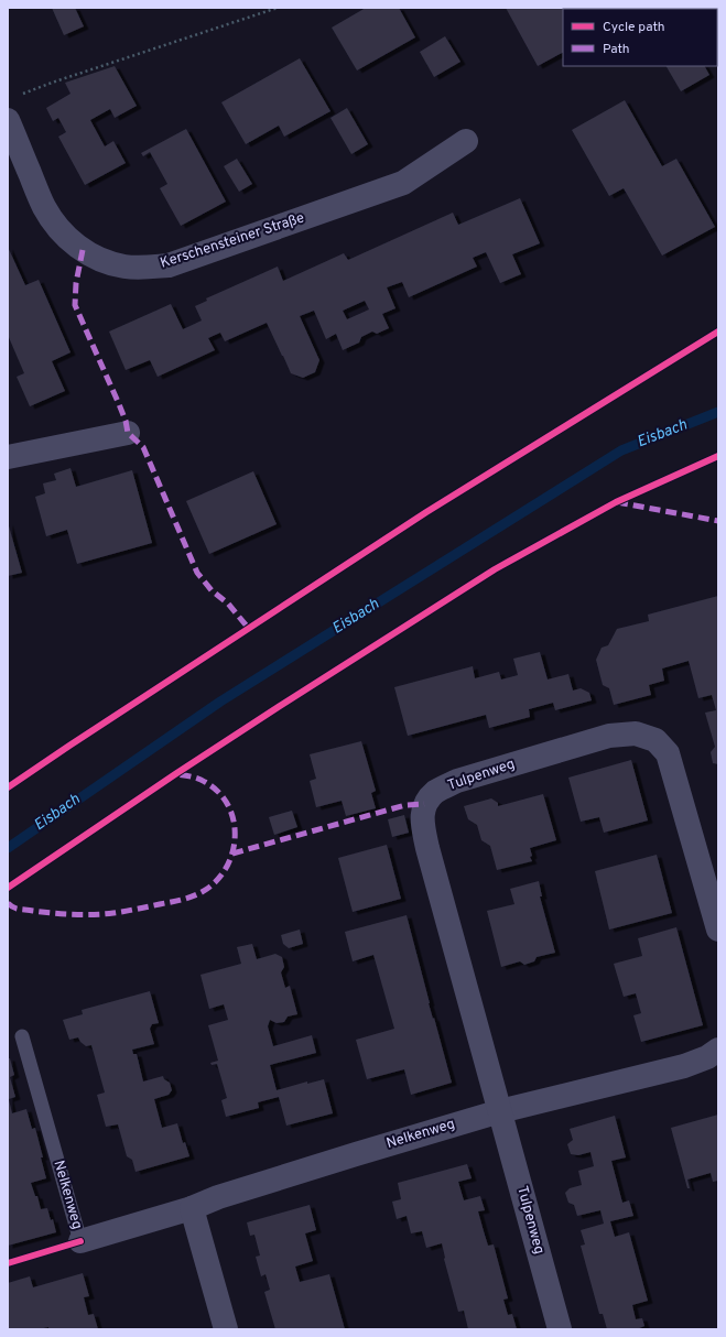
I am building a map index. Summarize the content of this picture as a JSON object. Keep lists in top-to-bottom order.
{
  "streets": {
    "street": ["Kerschensteiner Straße", "Tulpenweg", "Nelkenweg"]
  },
  "crossings": [
    ["Tulpenweg", "Nelkenweg"]
  ],
  "water": ["Eisbach"],
  "legend": ["Cycle path", "Path"]
}
